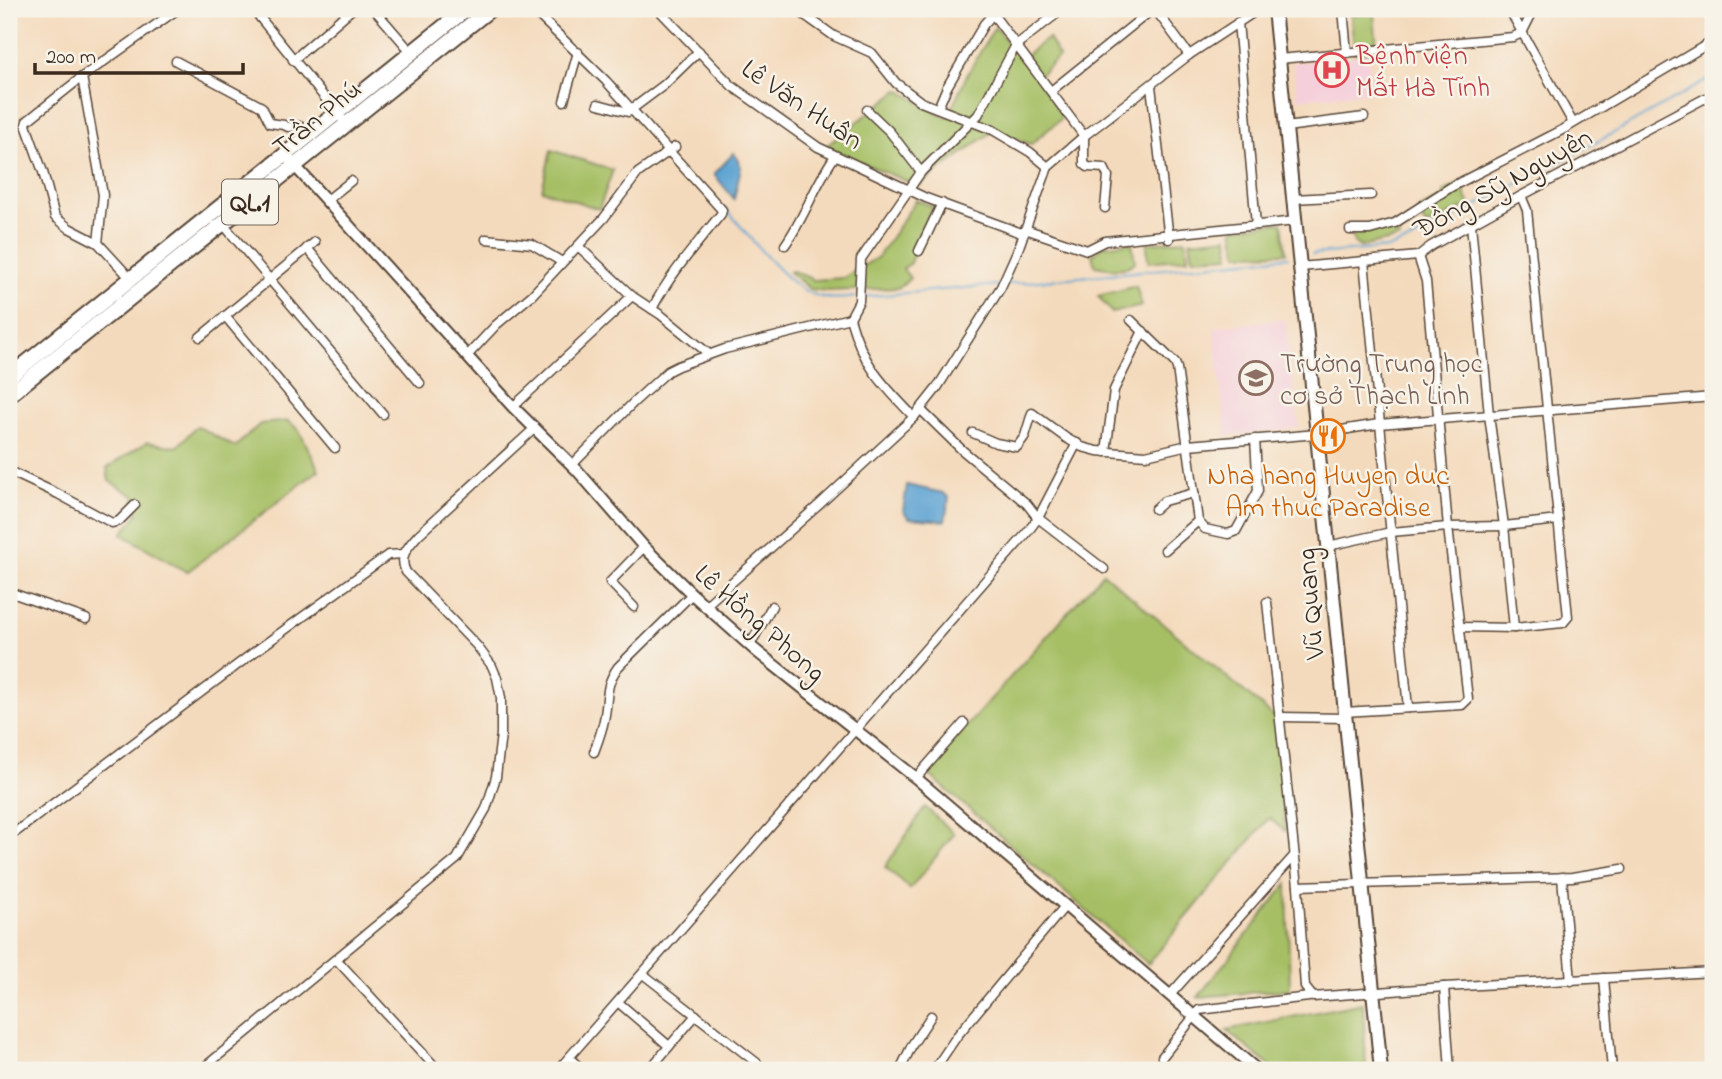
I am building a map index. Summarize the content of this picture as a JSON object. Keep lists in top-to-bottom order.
{
  "streets": {
    "main road": ["Trần Phú", "QL.1", "Vũ Quang"],
    "street": ["Lê Văn Huân", "Đồng Sỹ Nguyên", "Lê Hồng Phong"]
  },
  "crossings": [
    ["Lê Văn Huân", "Vũ Quang"],
    ["Trần Phú", "Lê Hồng Phong"],
    ["Đồng Sỹ Nguyên", "Vũ Quang"]
  ],
  "places": {
    "hospital": ["Bệnh viện Mắt Hà Tĩnh"],
    "school or university": ["Trường Trung học cơ sở Thạch Linh"],
    "restaurant": ["Nha hang Huyen duc Am thuc Paradise"]
  },
  "scale_bar": "200 m"
}
